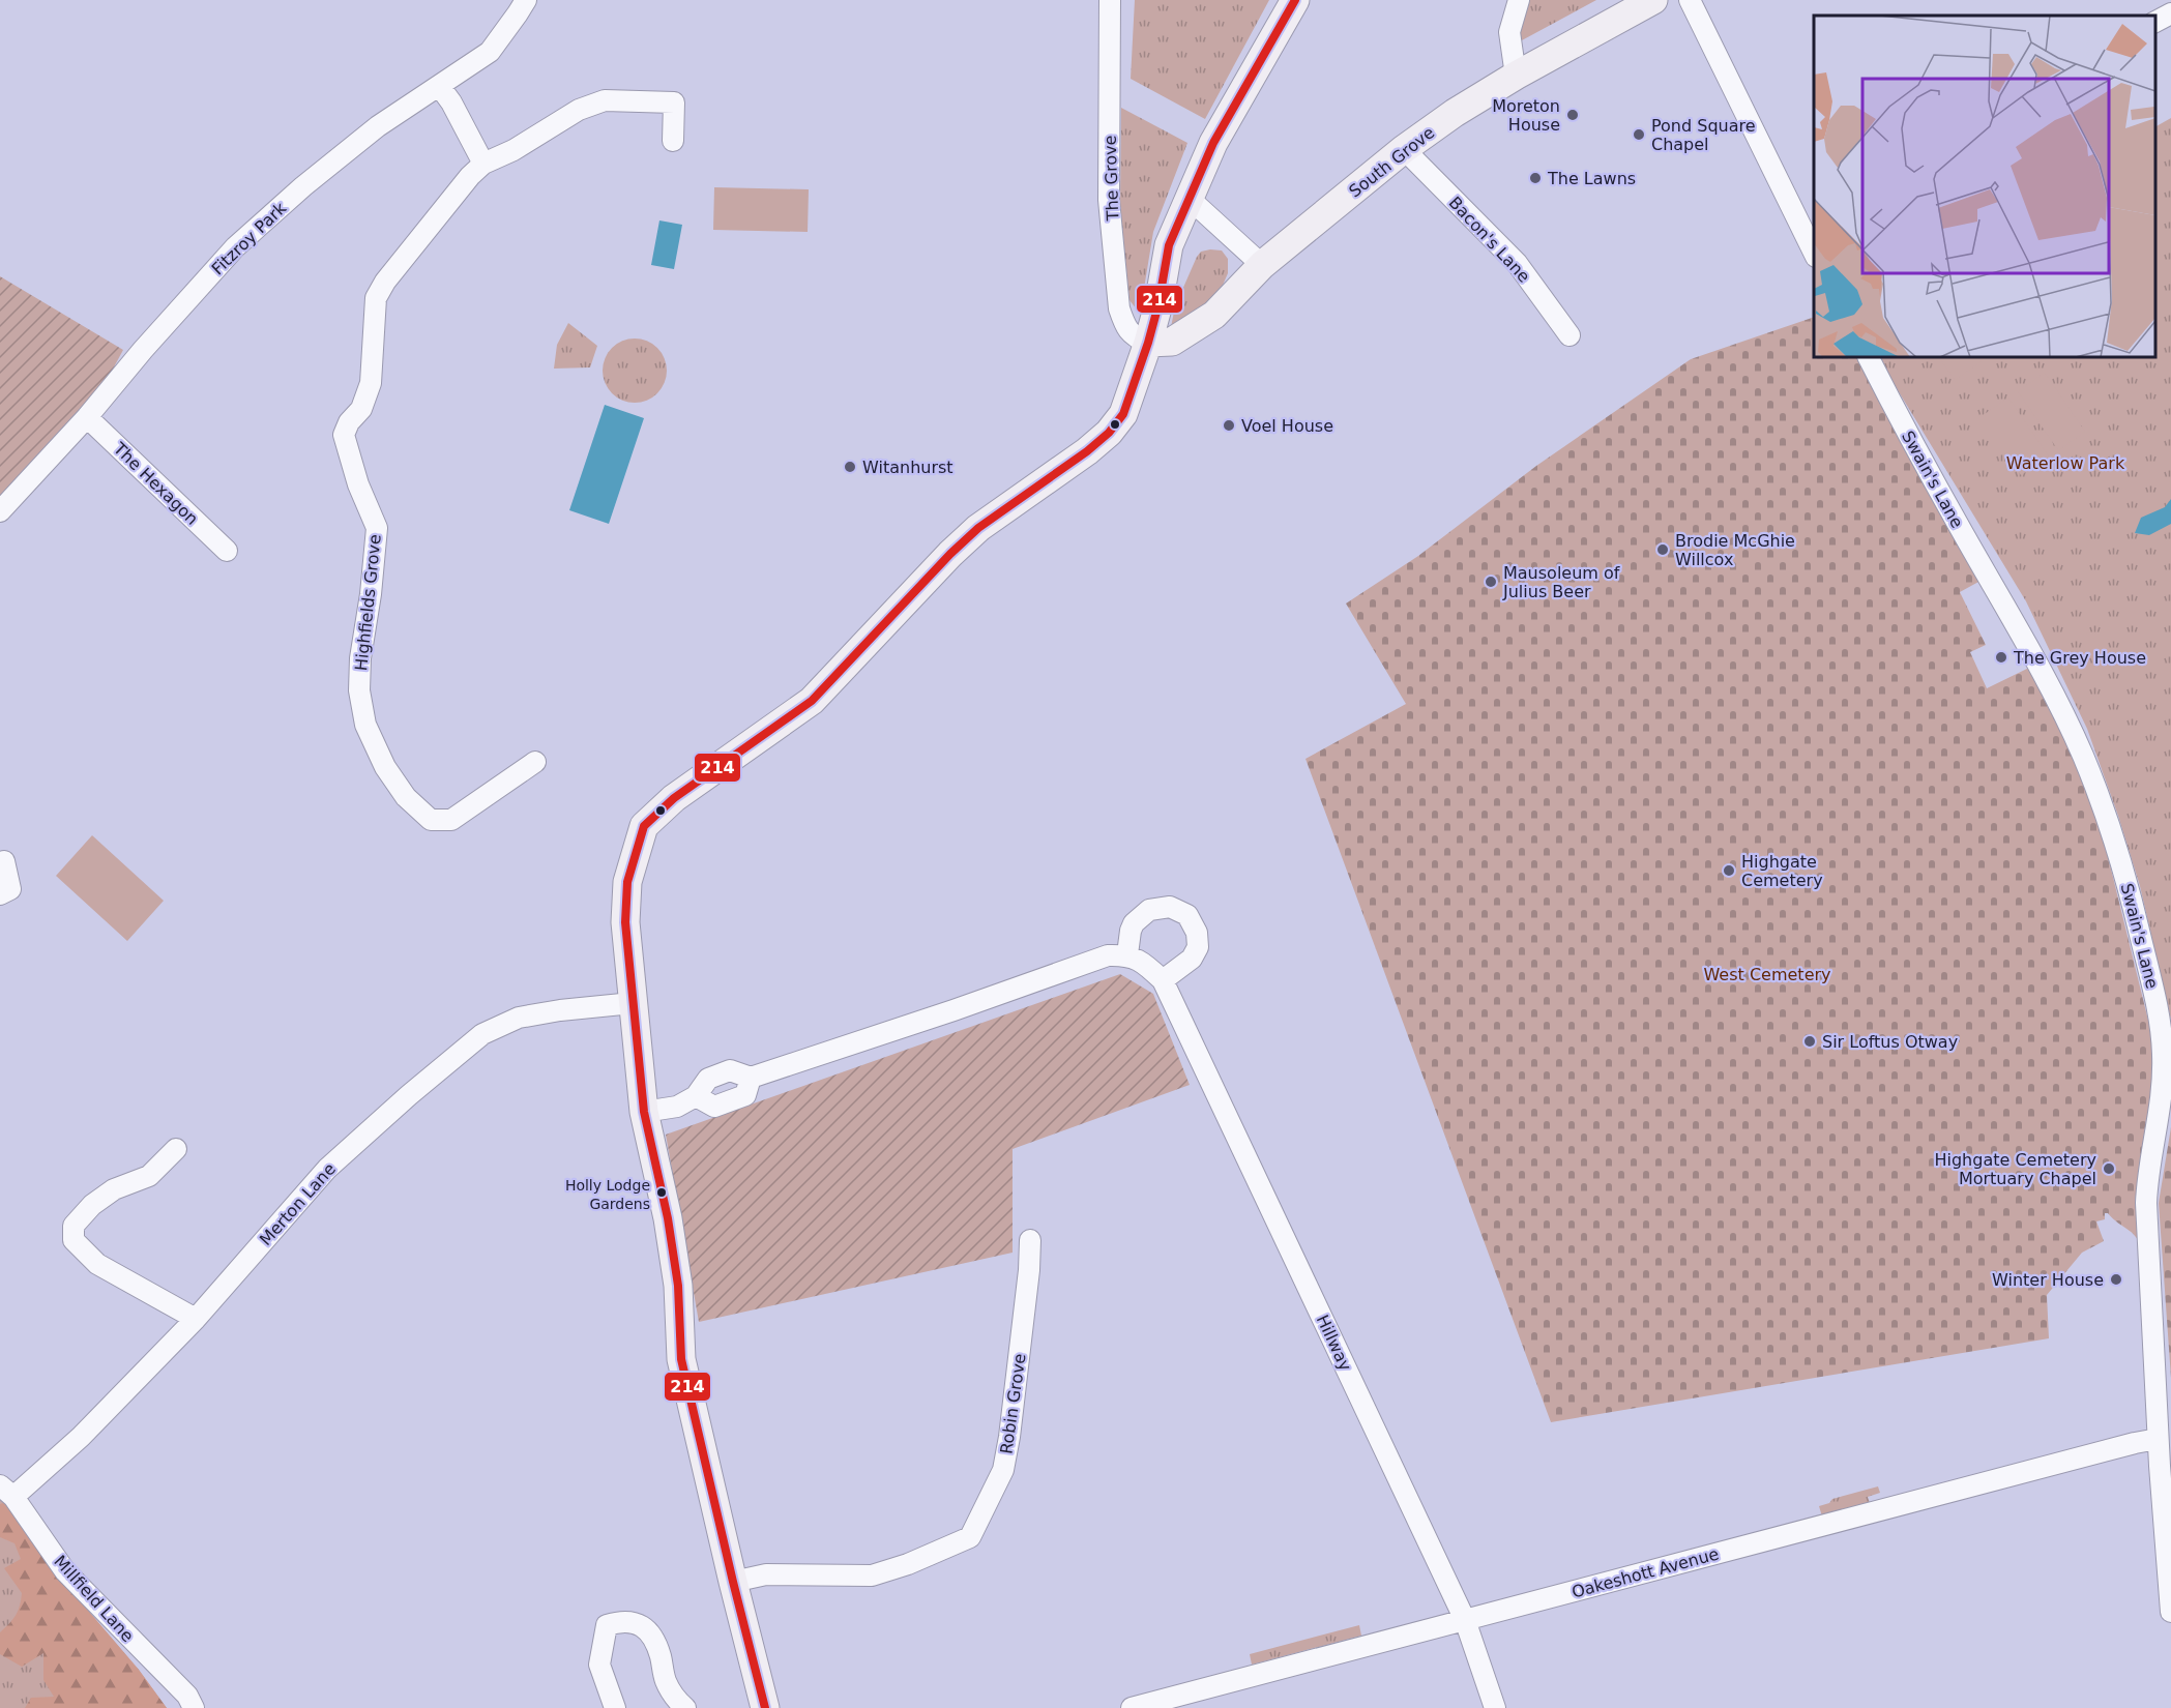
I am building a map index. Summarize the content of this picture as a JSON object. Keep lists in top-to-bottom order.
{
  "streets": {
    "street": [
      "South Grove",
      "The Grove",
      "Fitzroy Park",
      "Bacon's Lane",
      "Swain's Lane",
      "The Hexagon",
      "Highfields Grove",
      "Merton Lane",
      "Hillway",
      "Robin Grove",
      "Oakeshott Avenue",
      "Millfield Lane"
    ]
  },
  "crossings": [
    ["South Grove", "The Grove"],
    ["South Grove", "Bacon's Lane"],
    ["Fitzroy Park", "The Hexagon"],
    ["Swain's Lane", "Oakeshott Avenue"],
    ["Merton Lane", "Millfield Lane"],
    ["Hillway", "Oakeshott Avenue"]
  ],
  "parks": ["Waterlow Park", "West Cemetery"],
  "places": [
    "Moreton House",
    "Pond Square Chapel",
    "The Lawns",
    "Voel House",
    "Witanhurst",
    "Brodie McGhie Willcox",
    "Mausoleum of Julius Beer",
    "The Grey House",
    "Highgate Cemetery",
    "Sir Loftus Otway",
    "Highgate Cemetery Mortuary Chapel",
    "Holly Lodge Gardens",
    "Winter House"
  ],
  "lines": ["transit line 214"]
}
